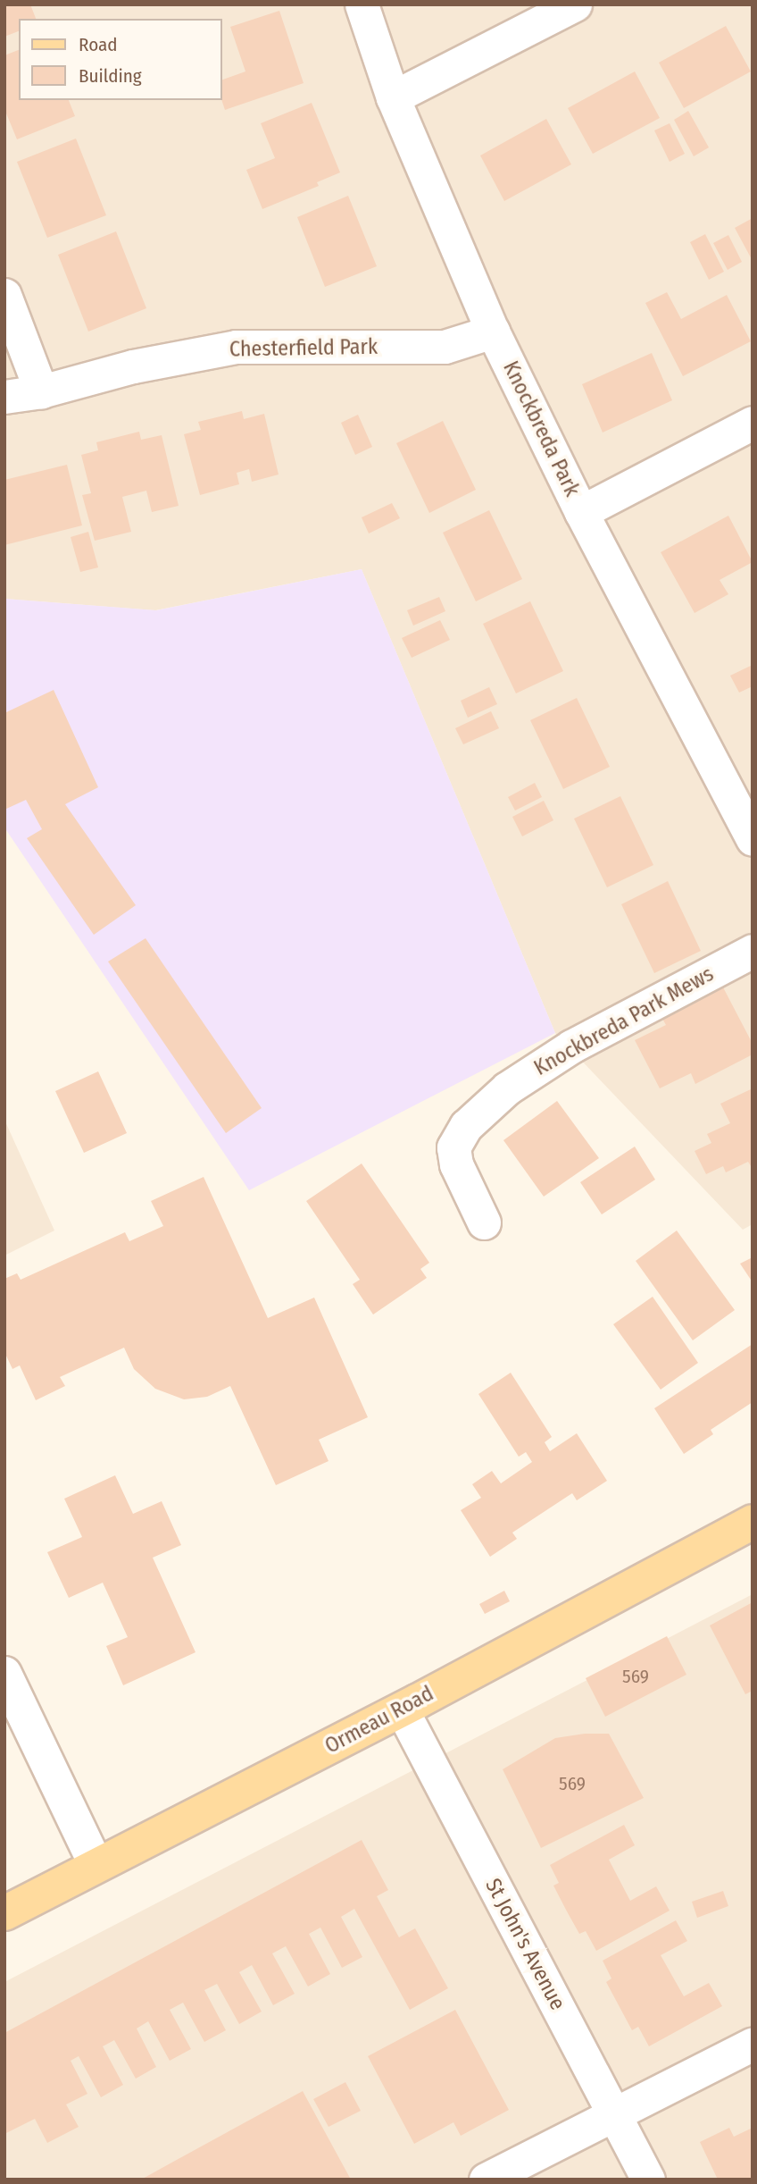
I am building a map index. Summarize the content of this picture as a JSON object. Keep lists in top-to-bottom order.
{
  "streets": {
    "main road": ["Ormeau Road"],
    "street": [
      "Chesterfield Park",
      "Knockbreda Park",
      "Knockbreda Park Mews",
      "St John's Avenue"
    ]
  },
  "crossings": [
    ["Chesterfield Park", "Knockbreda Park"],
    ["Ormeau Road", "St John's Avenue"]
  ],
  "house_numbers": ["569", "569"],
  "legend": ["Road", "Building"]
}
